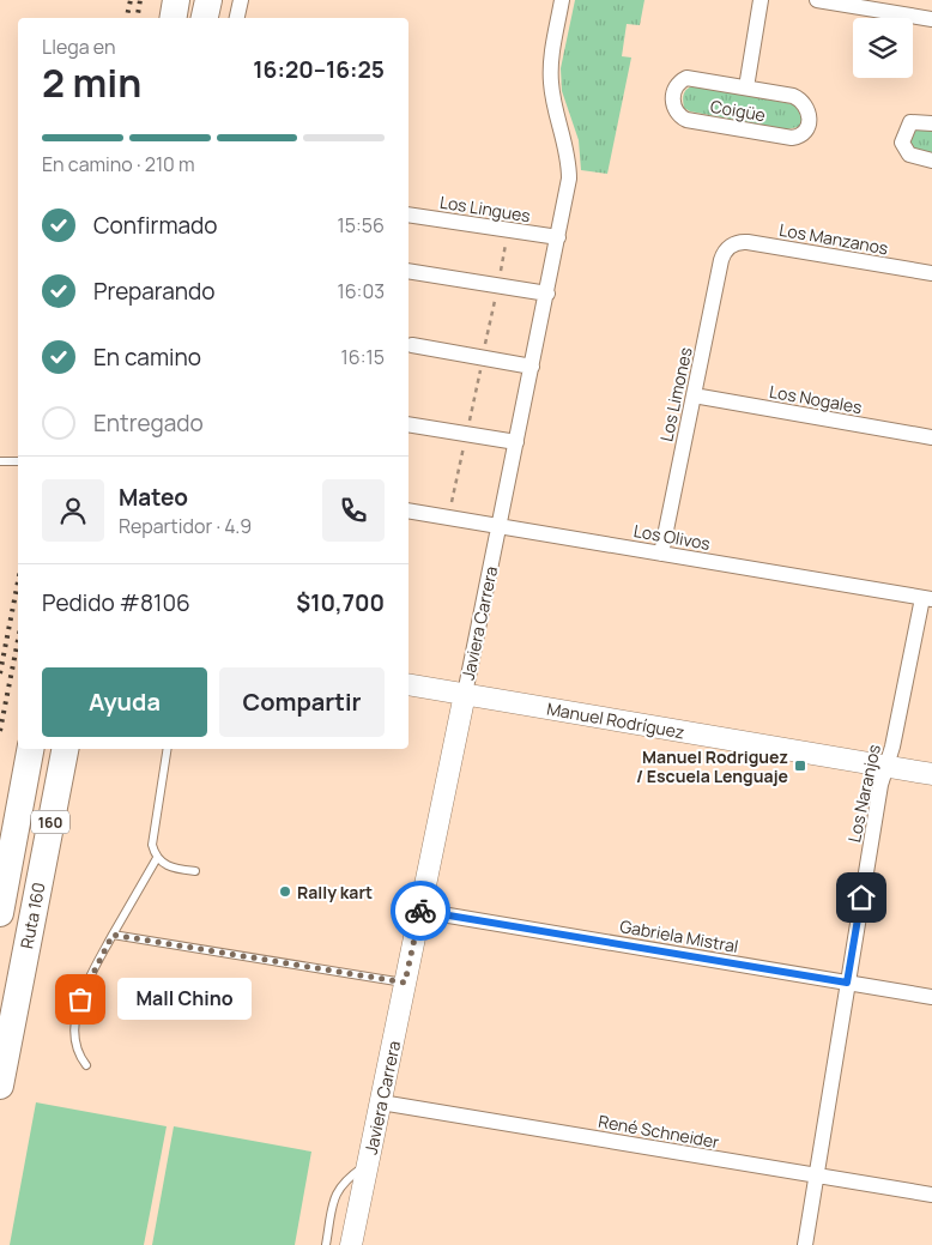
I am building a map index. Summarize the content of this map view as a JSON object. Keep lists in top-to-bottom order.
{
  "streets": {
    "highway": ["160", "Ruta 160"],
    "street": [
      "Coigüe",
      "Los Lingues",
      "Los Manzanos",
      "Los Limones",
      "Los Nogales",
      "Los Olivos",
      "Javiera Carrera",
      "Manuel Rodríguez",
      "Los Naranjos",
      "Gabriela Mistral",
      "René Schneider"
    ]
  },
  "crossings": [
    ["Los Lingues", "Javiera Carrera"],
    ["Los Manzanos", "Los Limones"],
    ["Los Limones", "Los Nogales"],
    ["Los Limones", "Los Olivos"],
    ["Los Olivos", "Javiera Carrera"],
    ["Los Olivos", "Los Naranjos"],
    ["Javiera Carrera", "Manuel Rodríguez"],
    ["Javiera Carrera", "Gabriela Mistral"],
    ["Javiera Carrera", "René Schneider"],
    ["Manuel Rodríguez", "Los Naranjos"],
    ["Los Naranjos", "Gabriela Mistral"],
    ["Los Naranjos", "René Schneider"]
  ],
  "places": {
    "transit": ["Manuel Rodriguez / Escuela Lenguaje"],
    "other": ["Rally kart", "Mall Chino"]
  },
  "page": {
    "heading": ["2 min", "Llega en", "16:20–16:25"],
    "panel": [
      "Mateo",
      "Repartidor · 4.9",
      "Pedido #8106",
      "$10,700"
    ],
    "bar": "En camino · 210 m",
    "list": [
      ["Confirmado", "15:56"],
      ["Preparando", "16:03"],
      ["En camino", "16:15"],
      "Entregado"
    ],
    "buttons": ["Ayuda", "Compartir"],
    "bubble": "Mall Chino"
  }
}
